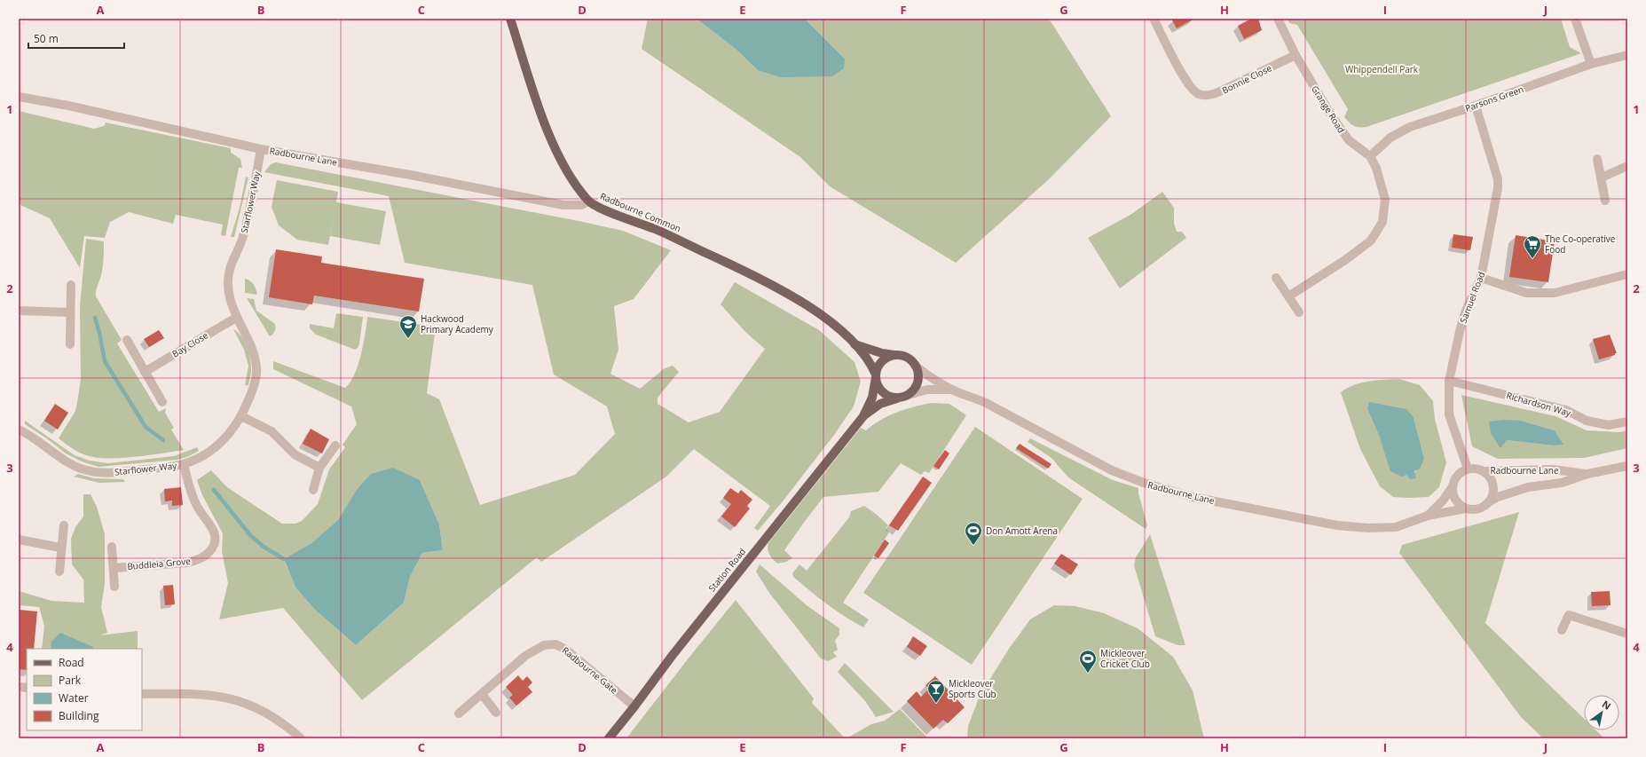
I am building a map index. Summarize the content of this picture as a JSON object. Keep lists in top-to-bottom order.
{
  "streets": {
    "main road": ["Radbourne Common", "Station Road"],
    "street": [
      "Bonnie Close",
      "Parsons Green",
      "Grange Road",
      "Radbourne Lane",
      "Starflower Way",
      "Samuel Road",
      "Bay Close",
      "Richardson Way",
      "Buddleia Grove",
      "Radbourne Gate"
    ]
  },
  "crossings": [
    ["Bonnie Close", "Grange Road"],
    ["Parsons Green", "Grange Road"],
    ["Parsons Green", "Samuel Road"],
    ["Radbourne Lane", "Starflower Way"],
    ["Radbourne Lane", "Radbourne Common"],
    ["Radbourne Lane", "Samuel Road"],
    ["Radbourne Lane", "Station Road"],
    ["Starflower Way", "Bay Close"],
    ["Starflower Way", "Buddleia Grove"],
    ["Radbourne Common", "Station Road"],
    ["Samuel Road", "Richardson Way"],
    ["Station Road", "Radbourne Gate"]
  ],
  "parks": ["Whippendell Park"],
  "places": {
    "supermarket": ["The Co-operative Food"],
    "school or university": ["Hackwood Primary Academy"],
    "sports": ["Don Amott Arena", "Mickleover Cricket Club"],
    "bar": ["Mickleover Sports Club"]
  },
  "legend": [
    "Road",
    "Park",
    "Water",
    "Building"
  ],
  "scale_bar": "50 m",
  "north": "top right",
  "grid": {
    "columns": [
      "A",
      "B",
      "C",
      "D",
      "E",
      "F",
      "G",
      "H",
      "I",
      "J"
    ],
    "rows": [
      "1",
      "2",
      "3",
      "4"
    ]
  }
}
